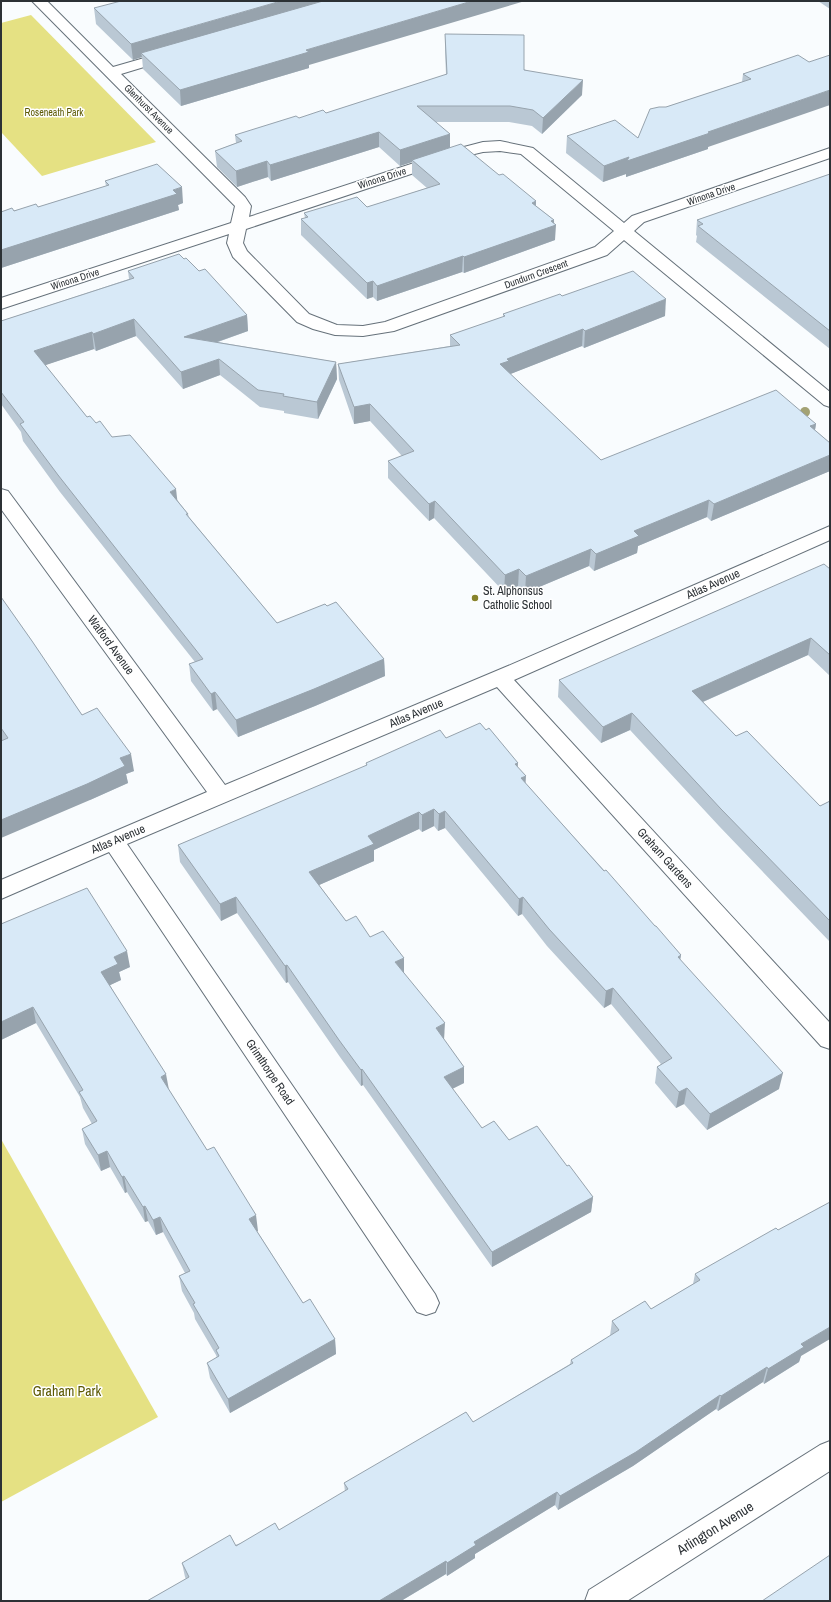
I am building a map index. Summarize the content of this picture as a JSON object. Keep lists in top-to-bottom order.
{
  "streets": {
    "street": [
      "Glenhurst Avenue",
      "Winona Drive",
      "Dundurn Crescent",
      "Atlas Avenue",
      "Watford Avenue",
      "Graham Gardens",
      "Grimthorpe Road",
      "Arlington Avenue"
    ]
  },
  "crossings": [
    ["Glenhurst Avenue", "Winona Drive"],
    ["Glenhurst Avenue", "Dundurn Crescent"],
    ["Winona Drive", "Dundurn Crescent"],
    ["Atlas Avenue", "Watford Avenue"],
    ["Atlas Avenue", "Graham Gardens"],
    ["Atlas Avenue", "Grimthorpe Road"]
  ],
  "parks": ["Roseneath Park", "Graham Park"],
  "places": ["St. Alphonsus Catholic School"]
}
